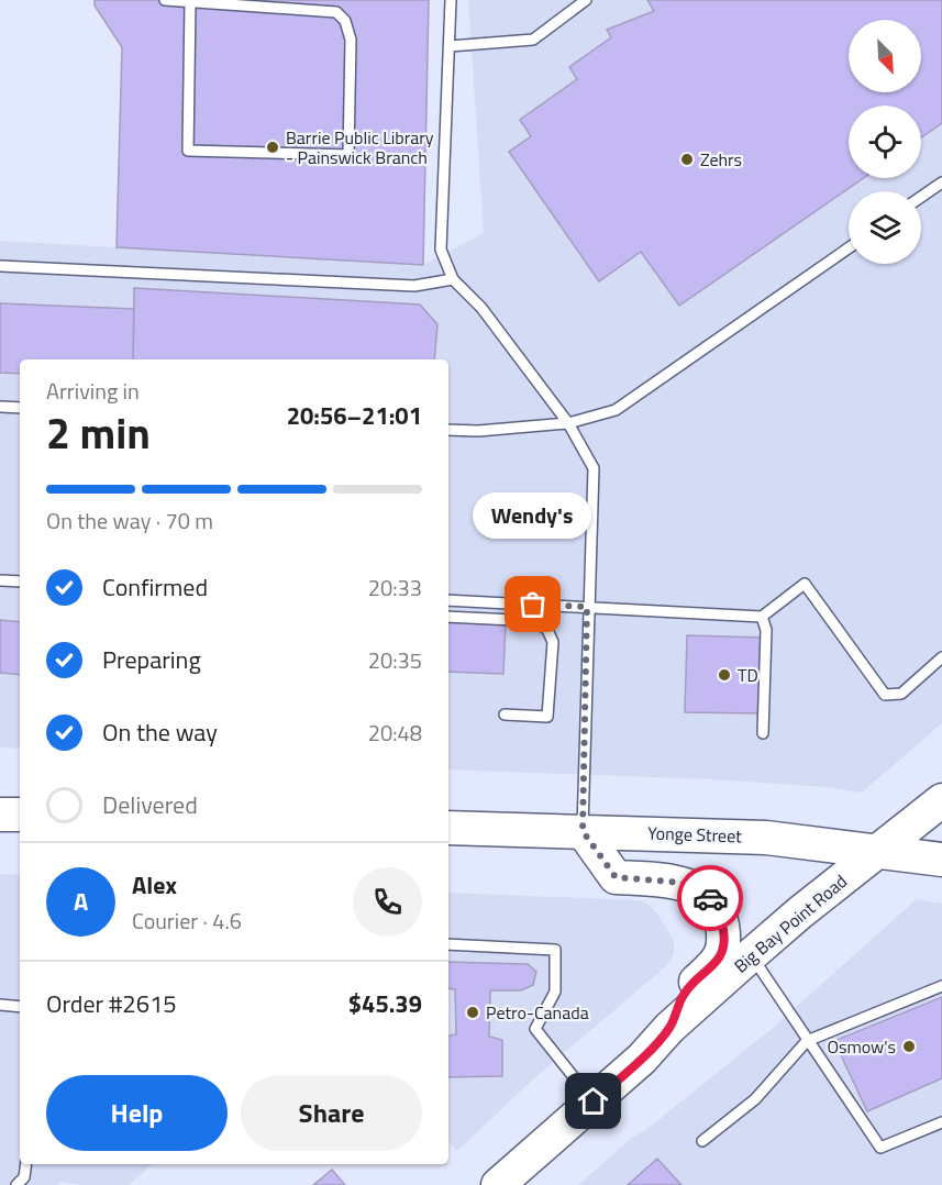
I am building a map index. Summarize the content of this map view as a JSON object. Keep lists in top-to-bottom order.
{
  "streets": {
    "main road": ["Yonge Street", "Big Bay Point Road"]
  },
  "crossings": [
    ["Yonge Street", "Big Bay Point Road"]
  ],
  "places": [
    "Barrie Public Library - Painswick Branch",
    "Zehrs",
    "Wendy's",
    "TD",
    "Petro-Canada",
    "Osmow's"
  ],
  "north": "bottom right",
  "page": {
    "heading": ["2 min", "Arriving in", "20:56–21:01"],
    "panel": [
      "Alex",
      "Courier · 4.6",
      "Order #2615",
      "$45.39"
    ],
    "bar": "On the way · 70 m",
    "bubble": "Wendy's",
    "list": [
      ["Confirmed", "20:33"],
      ["Preparing", "20:35"],
      ["On the way", "20:48"],
      "Delivered"
    ],
    "round": "A",
    "buttons": ["Help", "Share"]
  }
}
